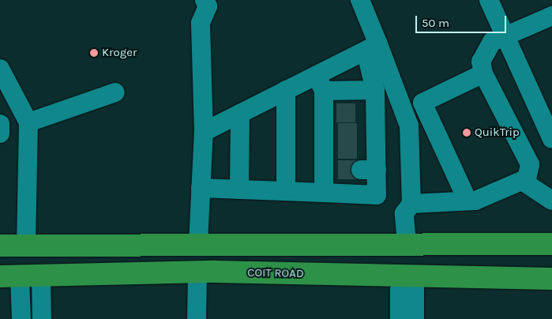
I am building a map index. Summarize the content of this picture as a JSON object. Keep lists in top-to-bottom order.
{
  "streets": {
    "main road": ["COIT ROAD"]
  },
  "places": ["Kroger", "QuikTrip"],
  "scale_bar": "50 m"
}
